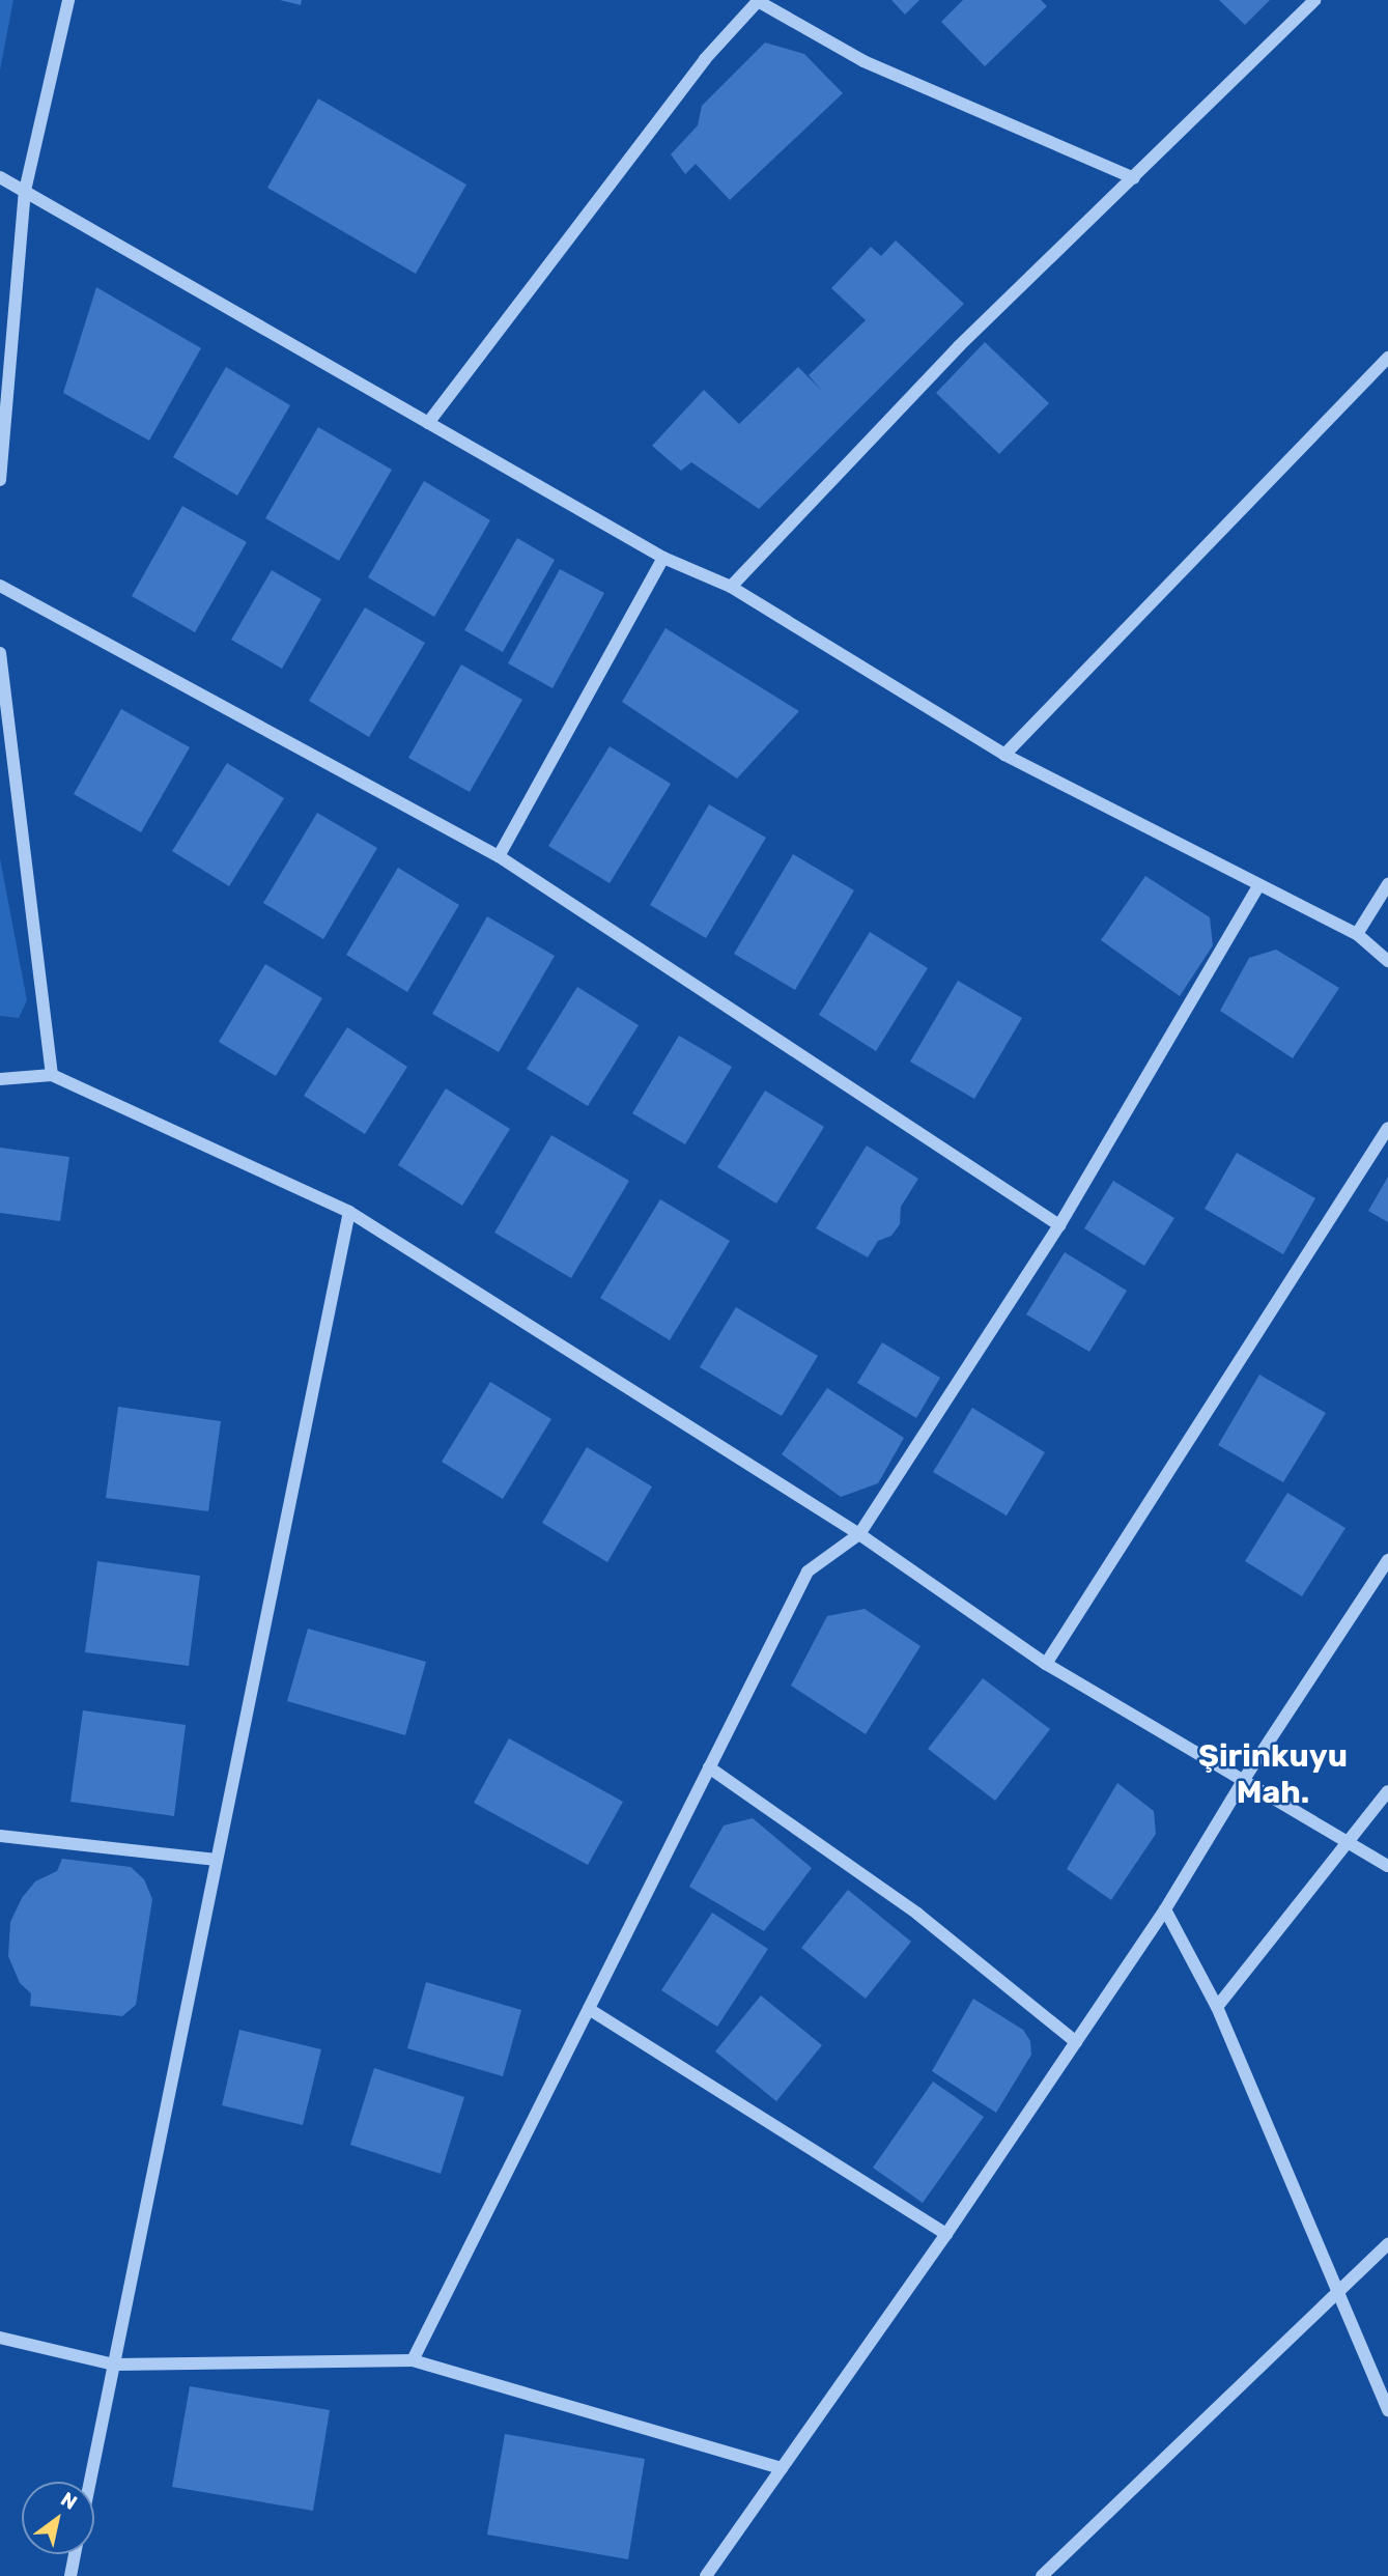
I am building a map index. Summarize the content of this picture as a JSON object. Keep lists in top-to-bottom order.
{
  "districts": ["Şirinkuyu Mah."],
  "north": "top right"
}
